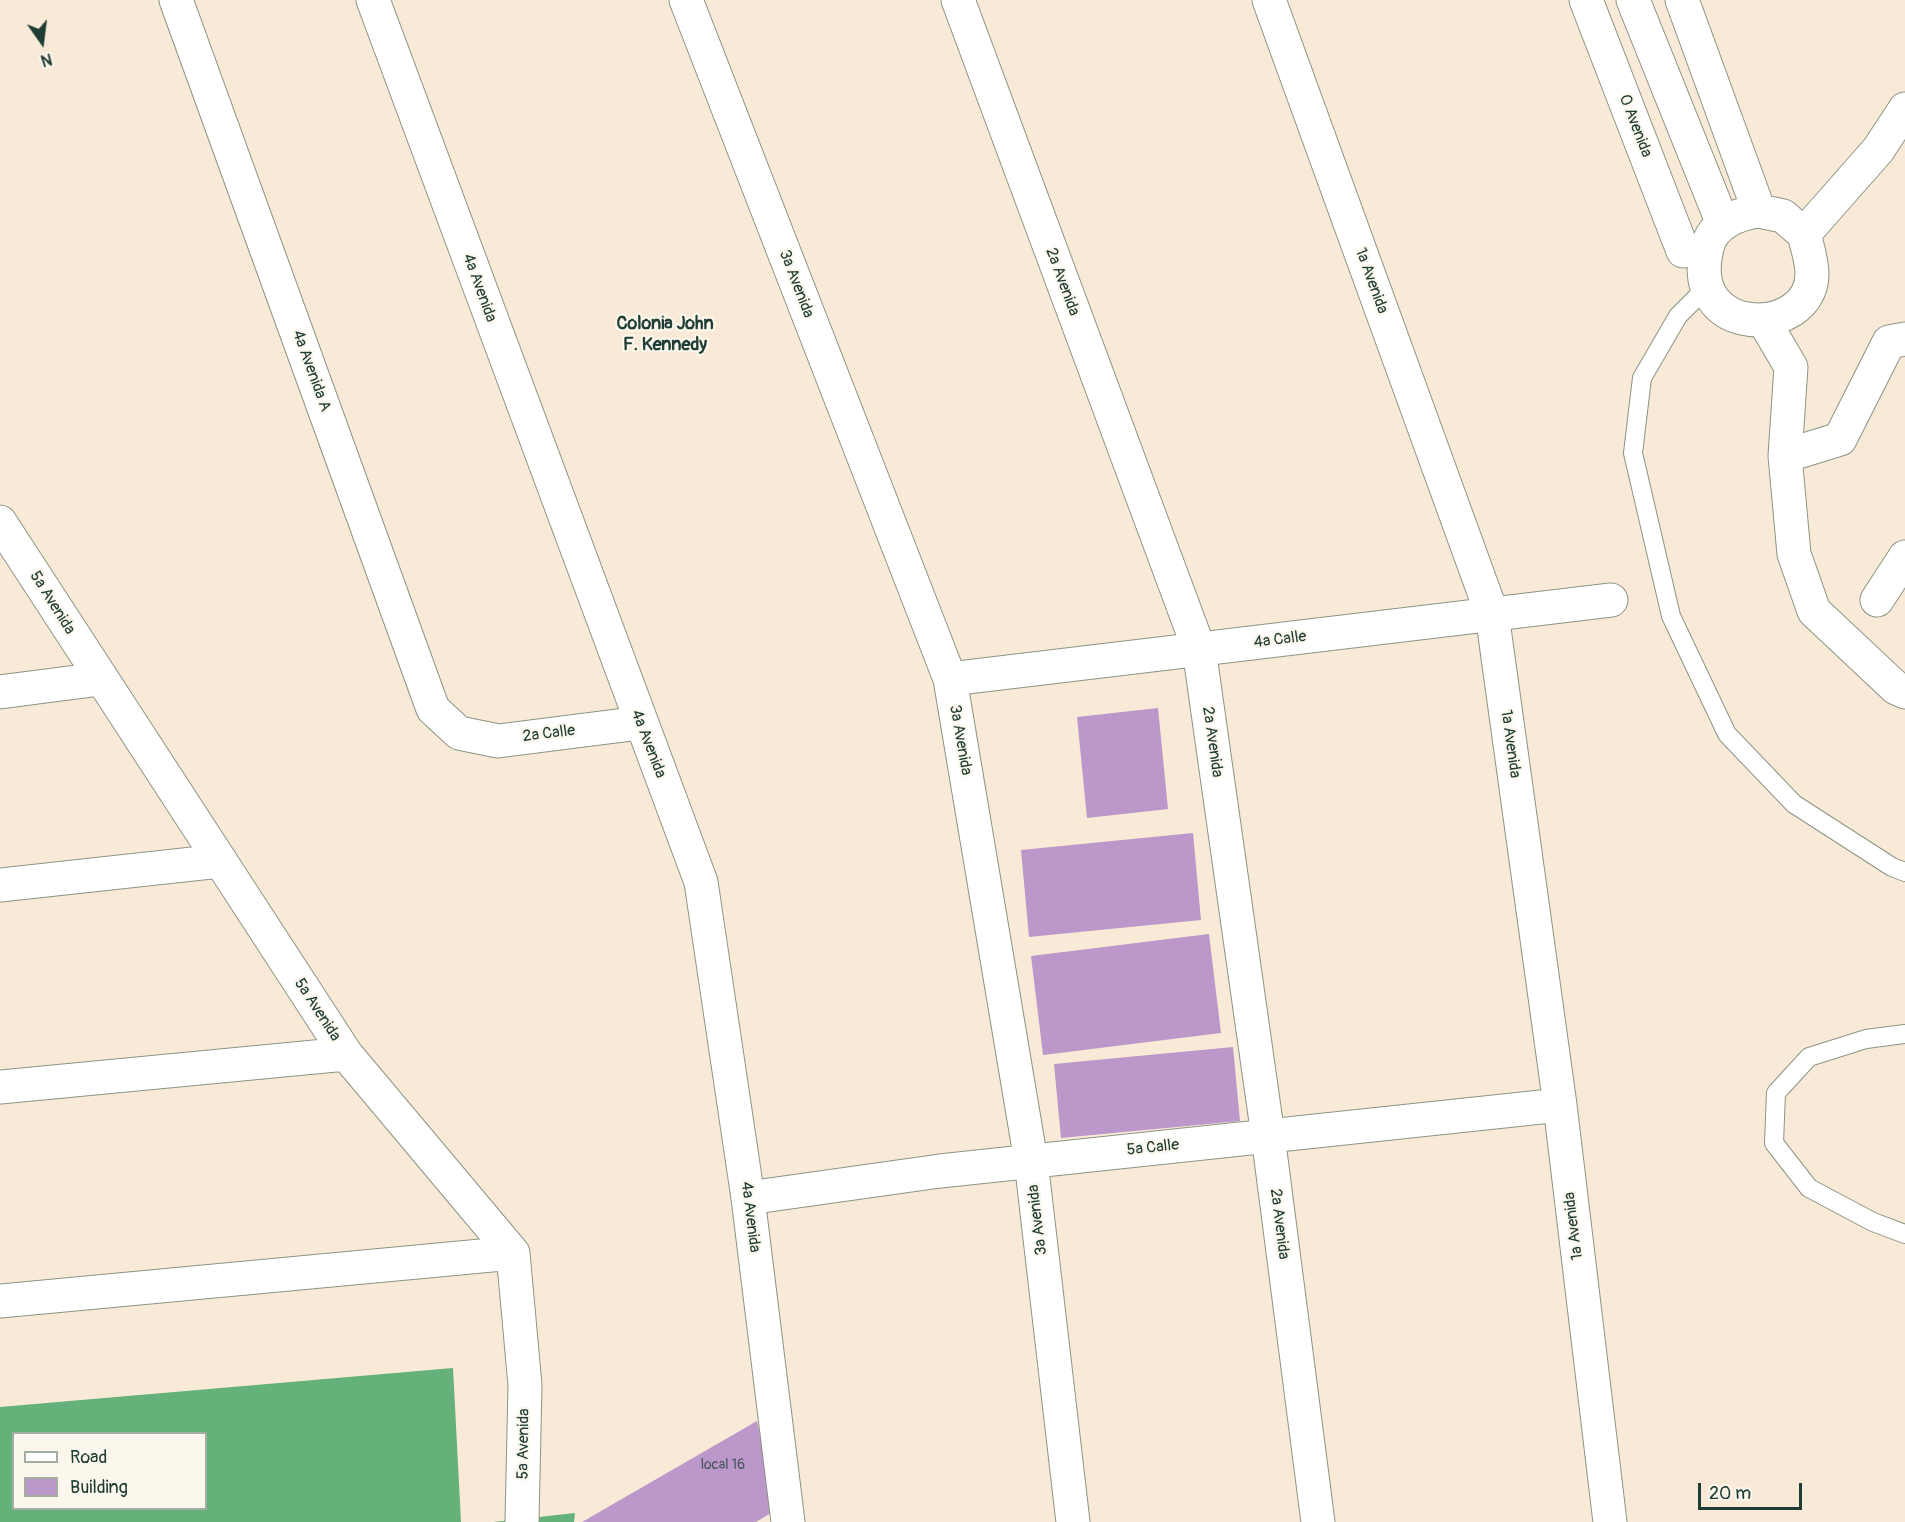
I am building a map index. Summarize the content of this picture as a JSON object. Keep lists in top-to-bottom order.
{
  "streets": {
    "street": [
      "0 Avenida",
      "1a Avenida",
      "2a Avenida",
      "3a Avenida",
      "4a Avenida",
      "4a Avenida A",
      "5a Avenida",
      "4a Calle",
      "2a Calle",
      "5a Calle"
    ]
  },
  "crossings": [
    ["1a Avenida", "4a Calle"],
    ["1a Avenida", "5a Calle"],
    ["2a Avenida", "4a Calle"],
    ["2a Avenida", "5a Calle"],
    ["3a Avenida", "4a Calle"],
    ["3a Avenida", "5a Calle"],
    ["4a Avenida", "2a Calle"],
    ["4a Avenida", "5a Calle"],
    ["4a Avenida A", "2a Calle"]
  ],
  "districts": ["Colonia John F. Kennedy"],
  "house_numbers": ["local 16"],
  "legend": ["Road", "Building"],
  "scale_bar": "20 m",
  "north": "bottom"
}
